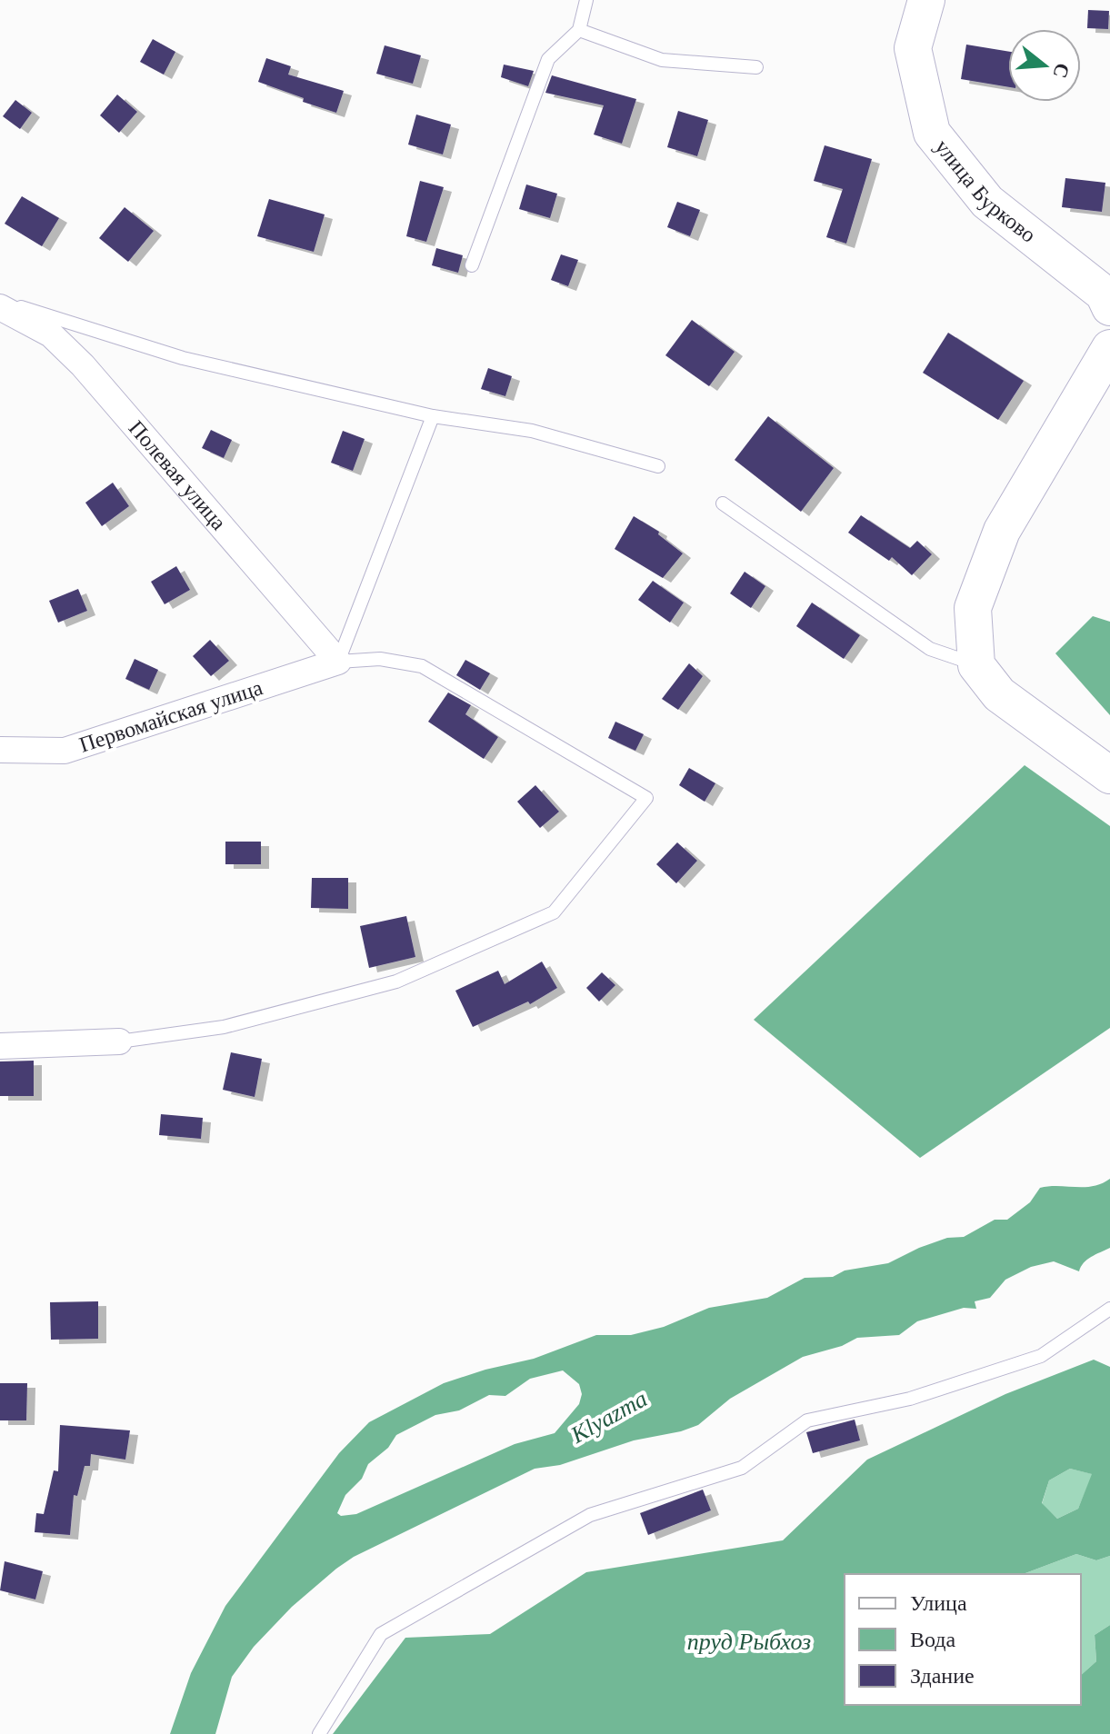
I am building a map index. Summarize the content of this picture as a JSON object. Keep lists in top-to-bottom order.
{
  "streets": {
    "street": ["улица Бурково", "Полевая улица", "Первомайская улица"]
  },
  "crossings": [
    ["Полевая улица", "Первомайская улица"]
  ],
  "water": ["Klyazma", "пруд Рыбхоз"],
  "legend": ["Улица", "Вода", "Здание"],
  "north": "right"
}
